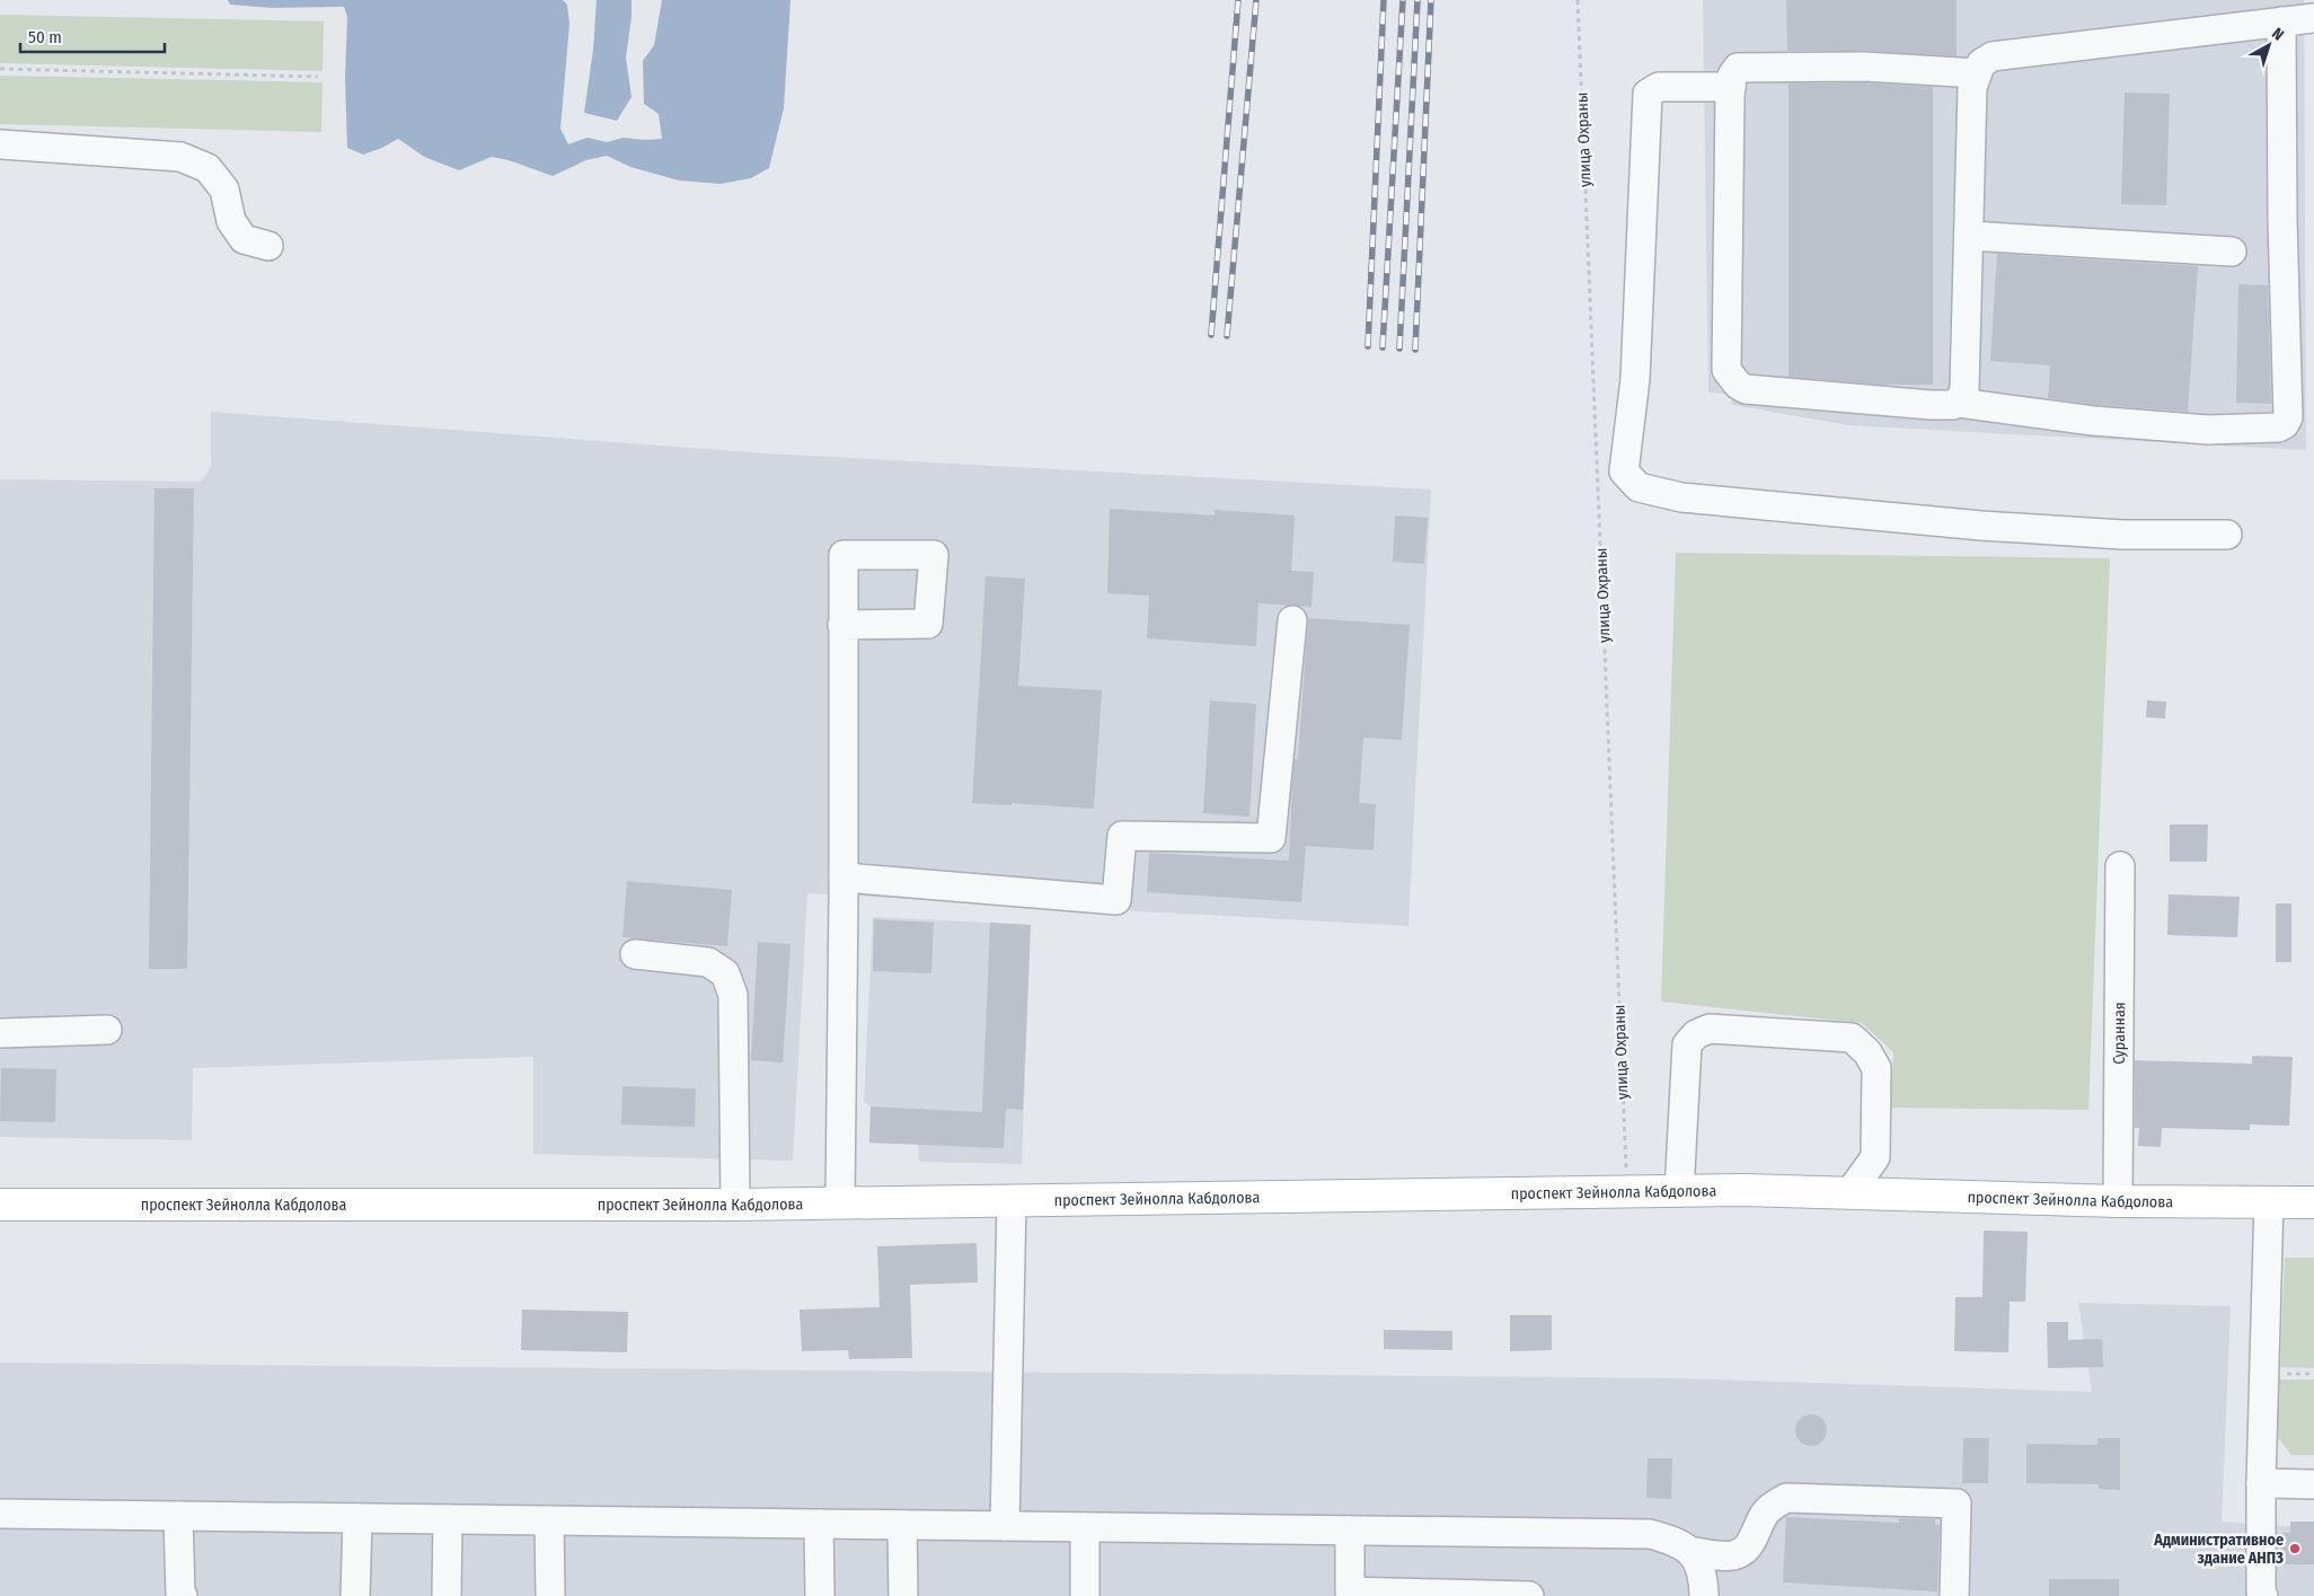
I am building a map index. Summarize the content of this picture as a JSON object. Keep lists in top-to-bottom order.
{
  "streets": {
    "main road": ["проспект Зейнолла Кабдолова"],
    "street": ["Суранная"],
    "path": ["улица Охраны"]
  },
  "crossings": [
    ["улица Охраны", "проспект Зейнолла Кабдолова"],
    ["Суранная", "проспект Зейнолла Кабдолова"]
  ],
  "places": ["Административное здание АНПЗ"],
  "scale_bar": "50 m",
  "north": "top right"
}
